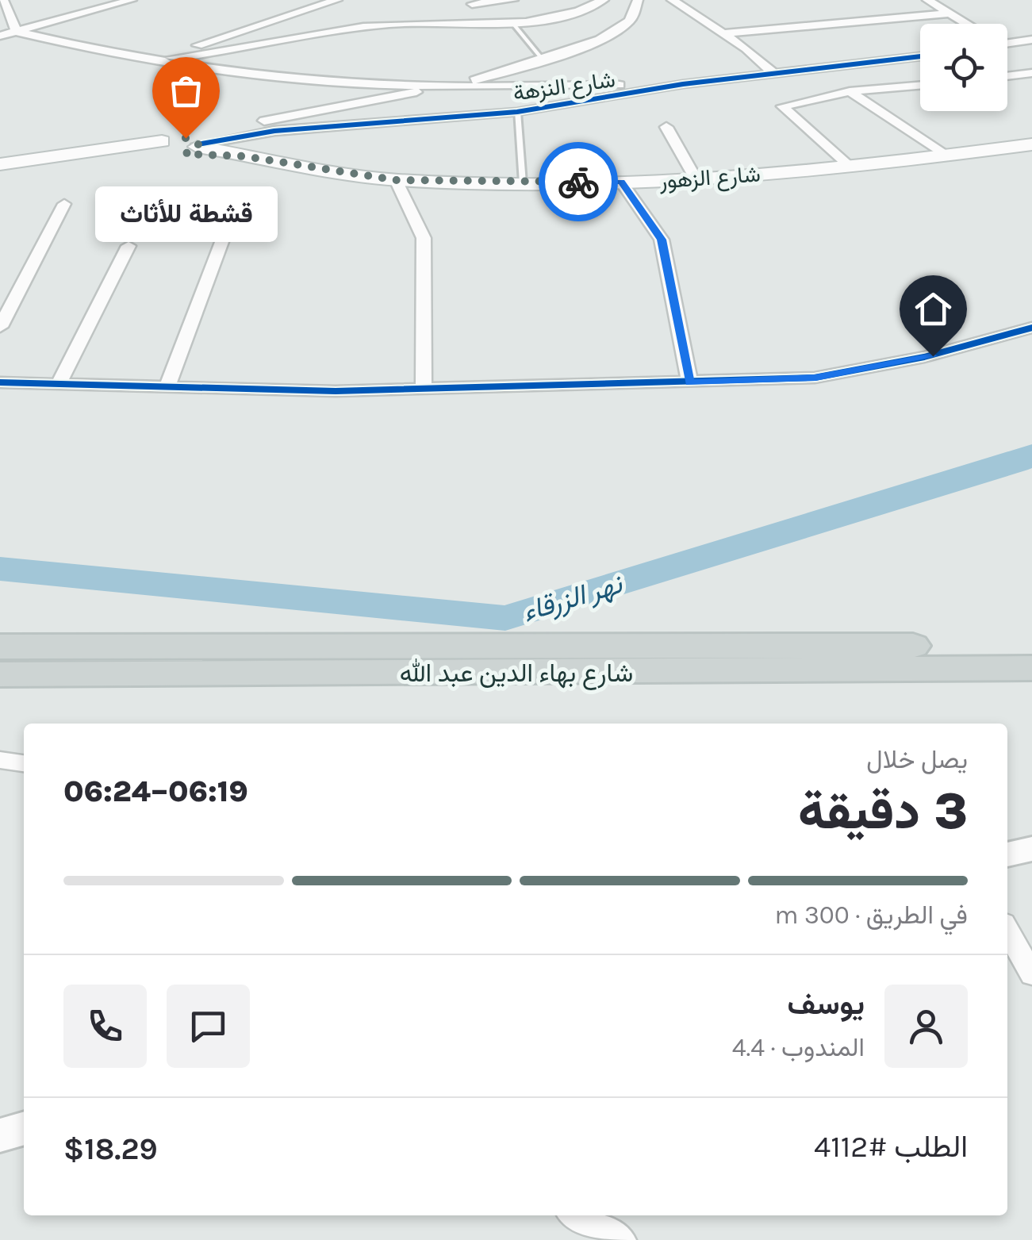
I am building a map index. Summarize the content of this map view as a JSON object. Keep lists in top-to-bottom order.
{
  "streets": {
    "main road": ["شارع الزهور", "شارع بهاء الدين عبد الله"],
    "street": ["شارع النزهة"]
  },
  "crossings": [
    ["شارع النزهة", "شارع الزهور"]
  ],
  "water": ["نهر الزرقاء"],
  "places": ["قشطة للأثاث"],
  "page": {
    "bubble": "قشطة للأثاث",
    "heading": ["3 دقيقة", "يصل خلال", "06:19–06:24"],
    "panel": [
      "يوسف",
      "المندوب · 4.4",
      "الطلب #4112",
      "$18.29"
    ],
    "bar": "في الطريق · 300 m"
  }
}
